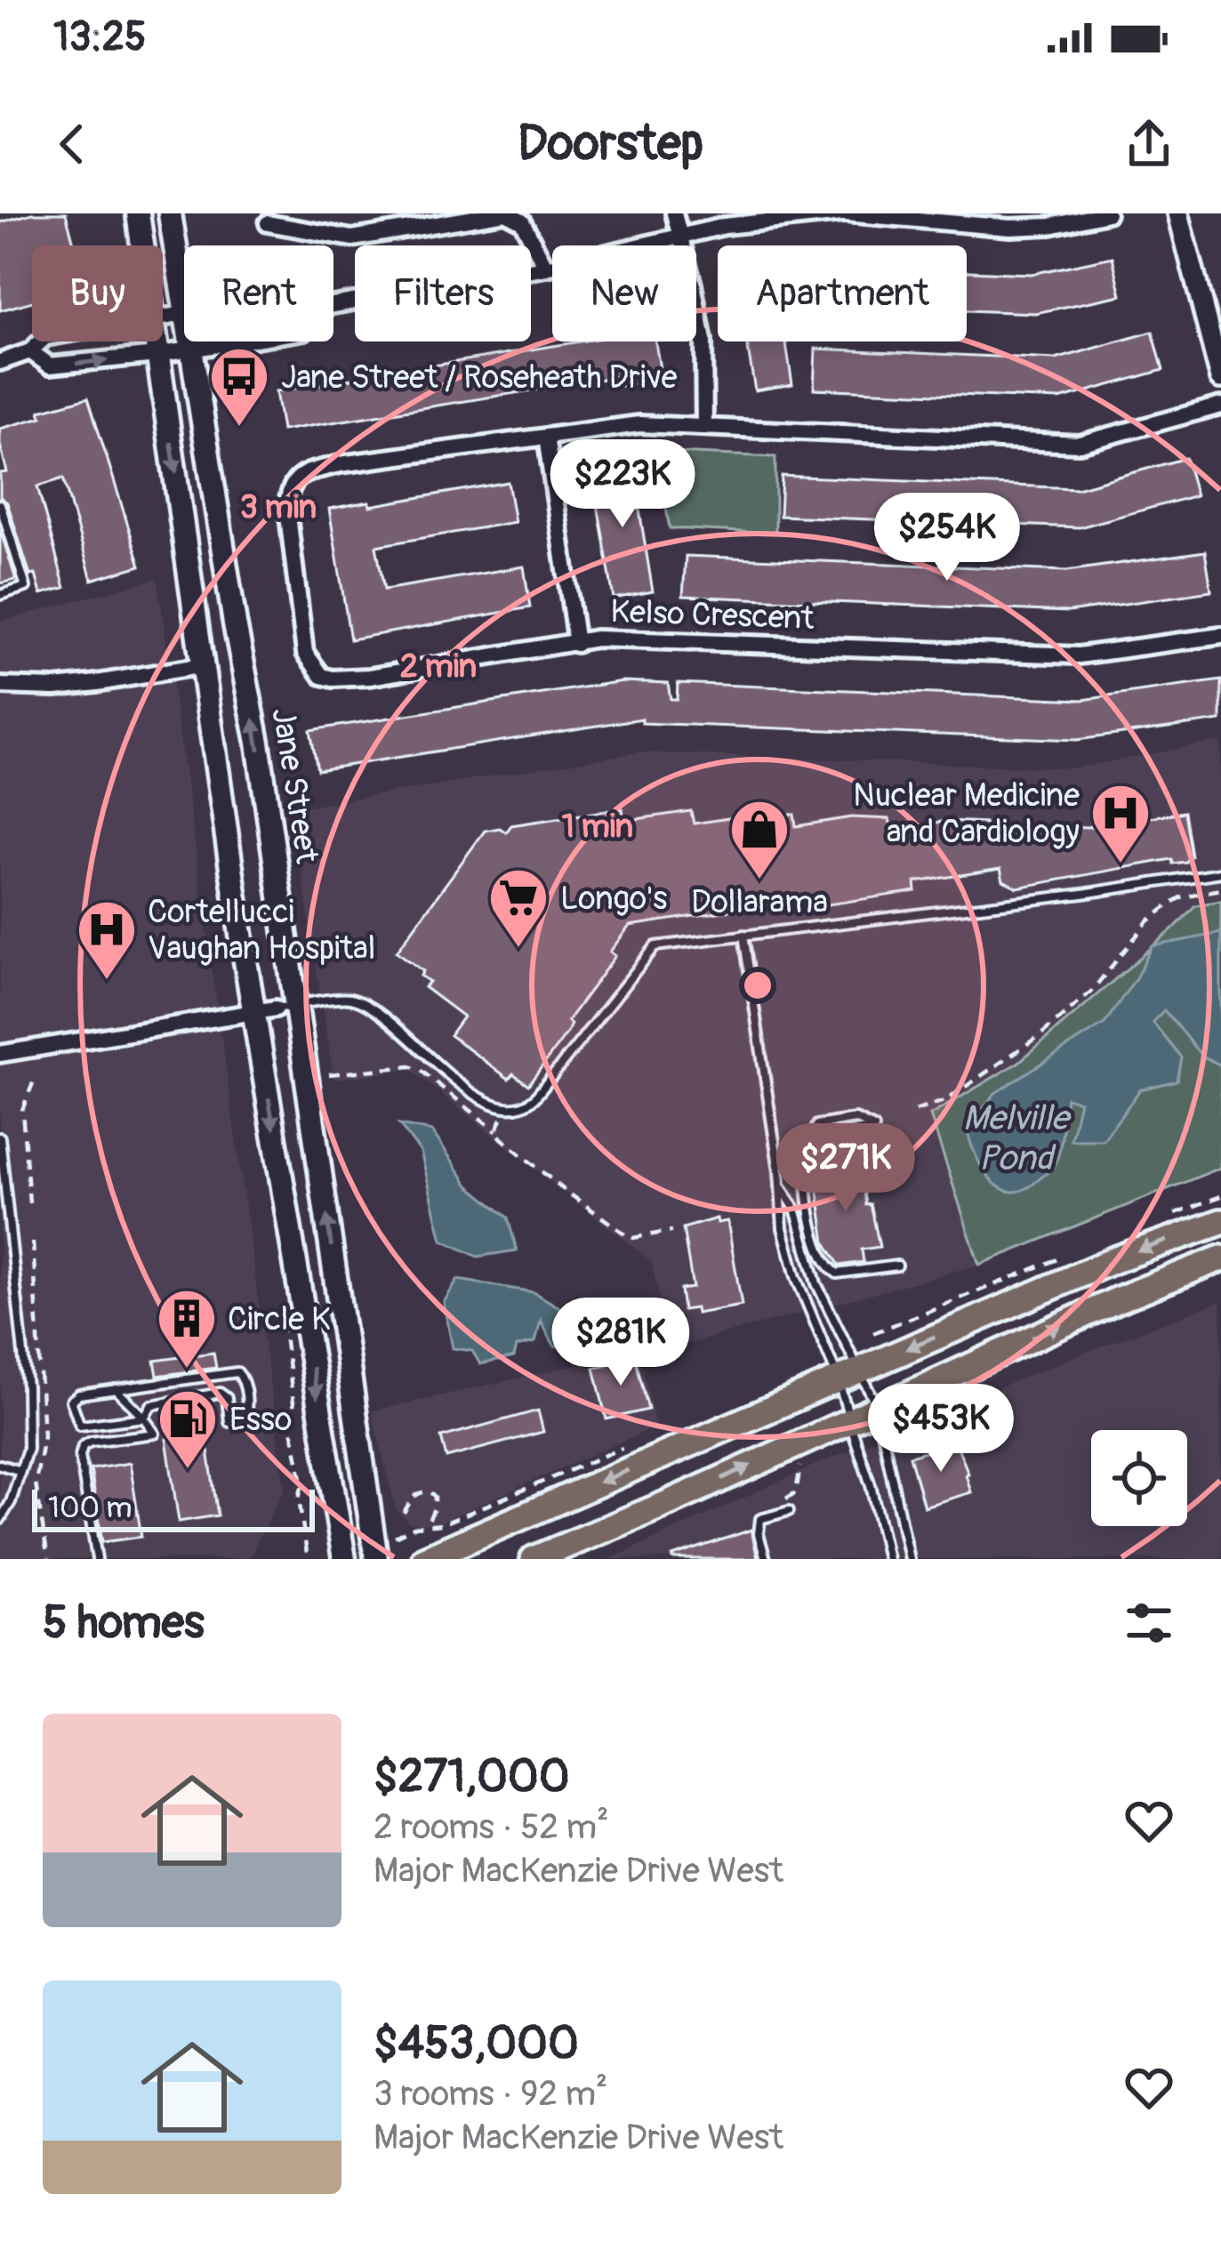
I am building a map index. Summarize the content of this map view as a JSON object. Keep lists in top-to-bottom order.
{
  "streets": {
    "main road": ["Jane Street"],
    "street": ["Kelso Crescent"]
  },
  "water": ["Melville Pond"],
  "places": {
    "bus stop": ["Jane Street / Roseheath Drive"],
    "hospital": ["Nuclear Medicine and Cardiology", "Cortellucci Vaughan Hospital"],
    "shop": ["Dollarama"],
    "supermarket": ["Longo's"],
    "building": ["Circle K"],
    "fuel station": ["Esso"]
  },
  "scale_bar": "100 m",
  "page": {
    "status": "13:25",
    "header": "Doorstep",
    "chip": [
      "Buy",
      "Rent",
      "Filters",
      "New",
      "Apartment"
    ],
    "price": [
      "$223K",
      "$254K",
      "$271K",
      "$281K",
      "$453K"
    ],
    "scale": "100 m",
    "heading": "5 homes",
    "list": [
      {
        "name": "$271,000",
        "note": "2 rooms · 52 m² · Major MacKenzie Drive West"
      },
      {
        "name": "$453,000",
        "note": "3 rooms · 92 m² · Major MacKenzie Drive West"
      }
    ]
  },
  "rings": ["3 min", "2 min", "1 min"]
}
